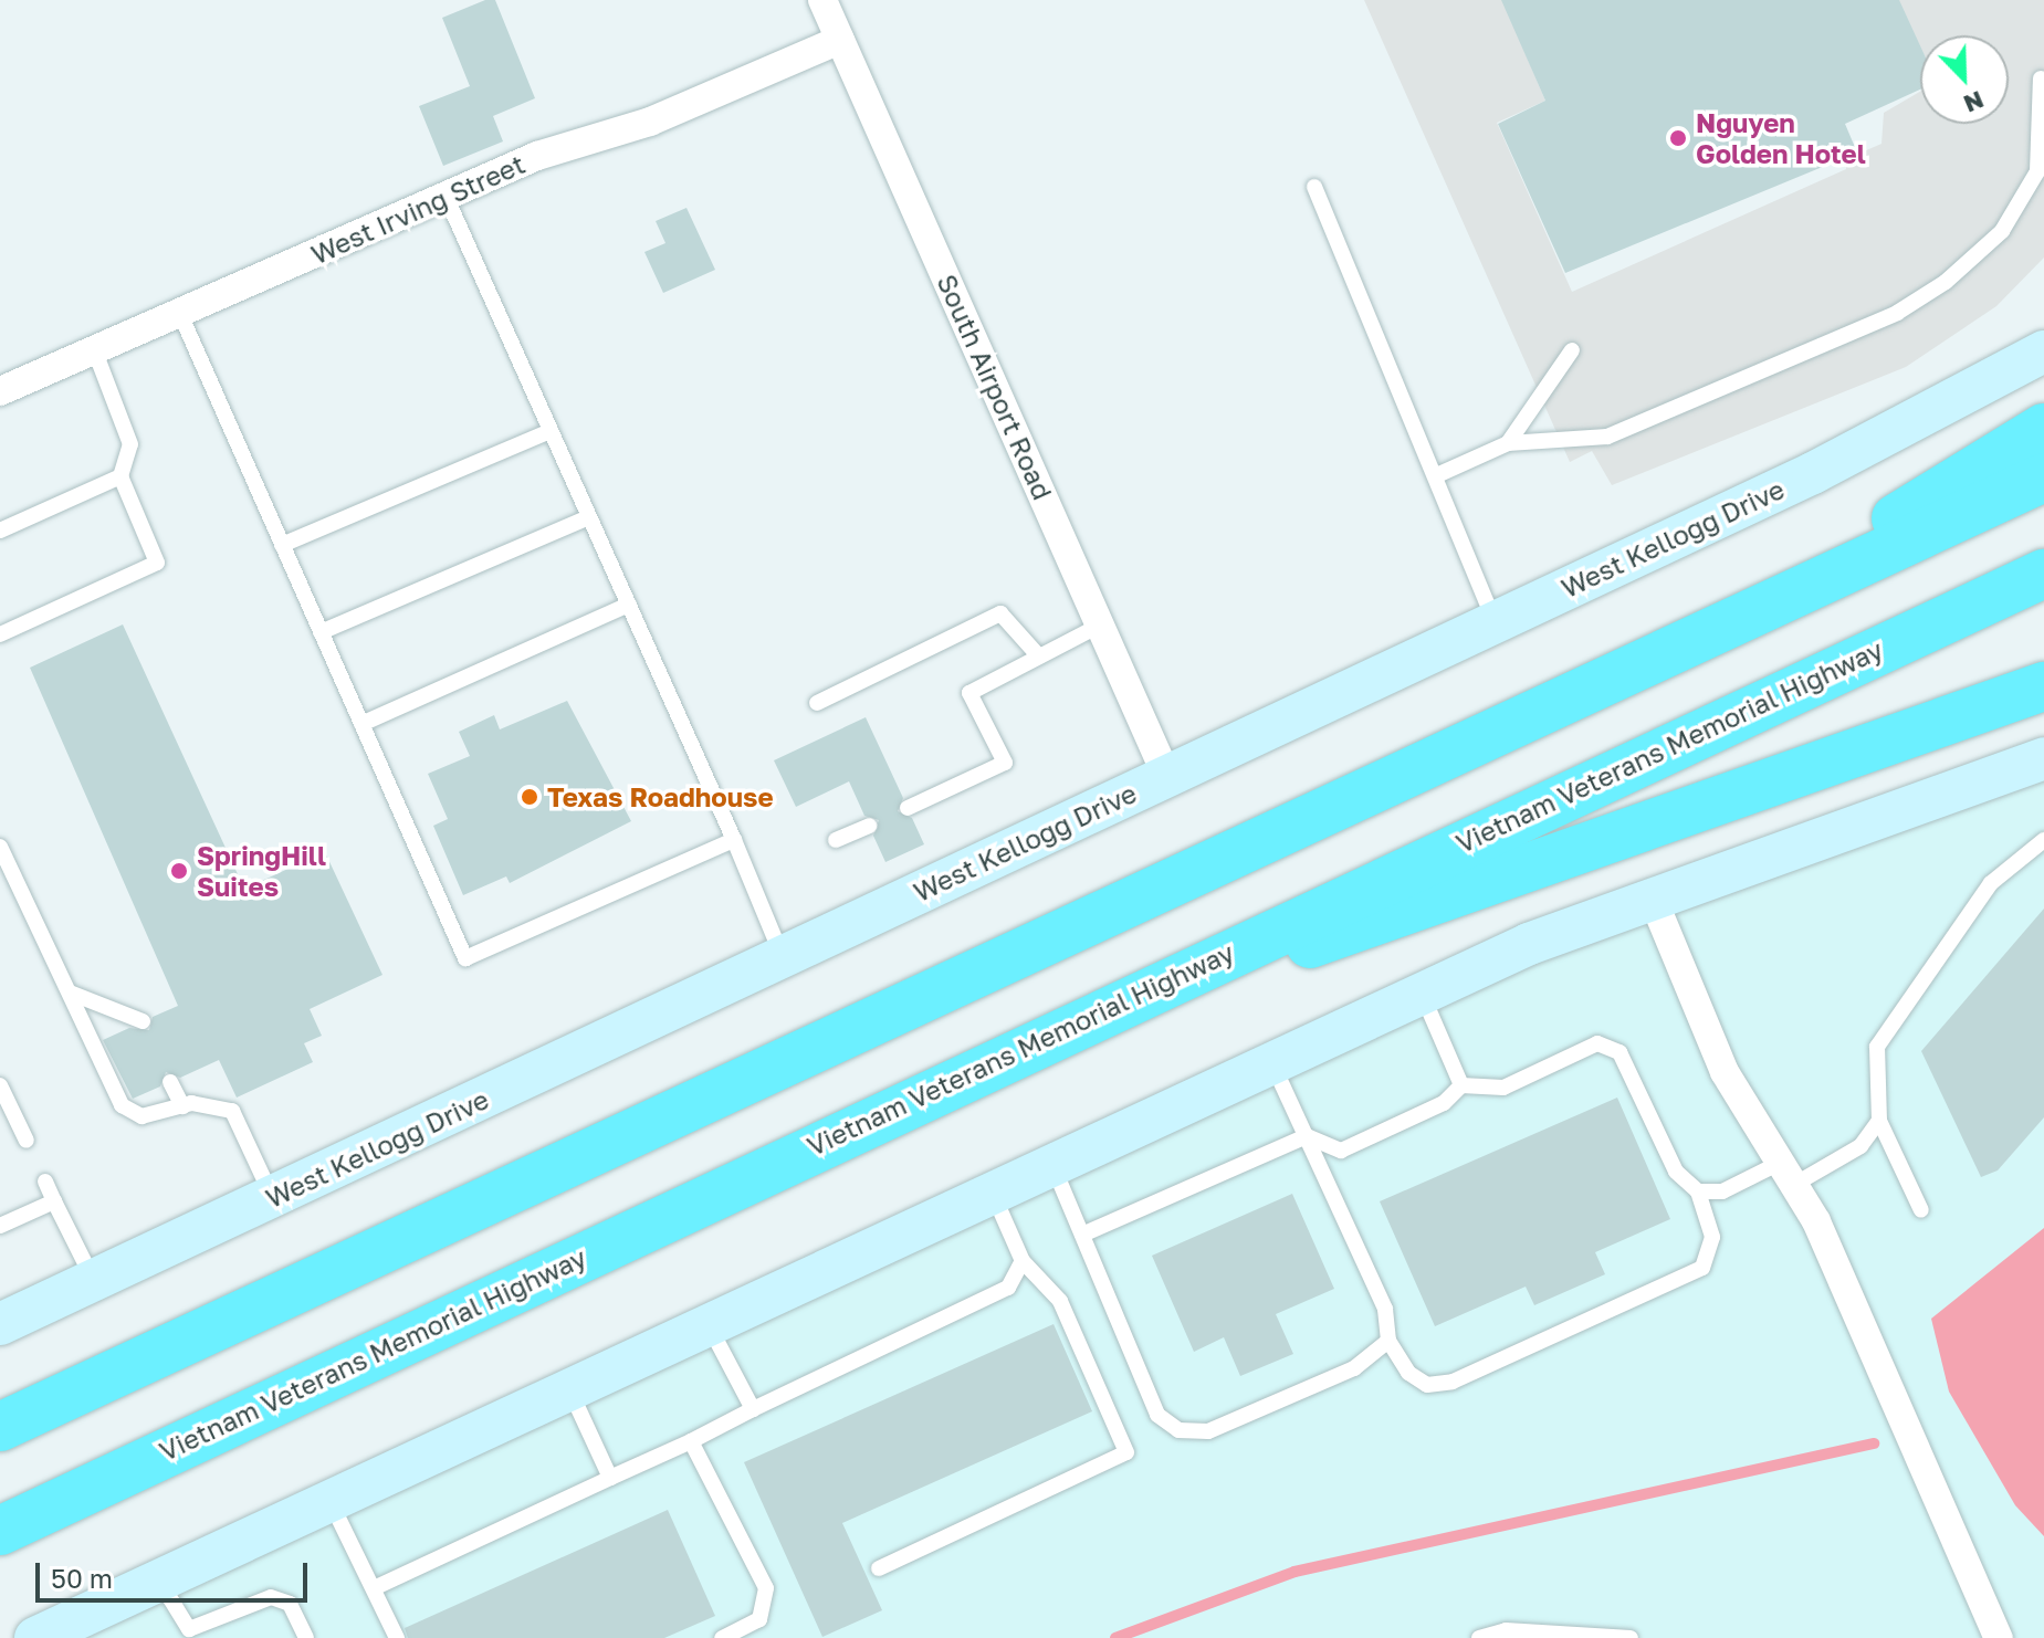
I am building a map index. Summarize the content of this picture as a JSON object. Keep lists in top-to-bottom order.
{
  "streets": {
    "highway": ["Vietnam Veterans Memorial Highway"],
    "main road": ["West Kellogg Drive"],
    "street": ["West Irving Street", "South Airport Road"]
  },
  "crossings": [
    ["West Irving Street", "South Airport Road"],
    ["South Airport Road", "West Kellogg Drive"]
  ],
  "places": ["Nguyen Golden Hotel", "Texas Roadhouse", "SpringHill Suites"],
  "scale_bar": "50 m",
  "north": "bottom right"
}
